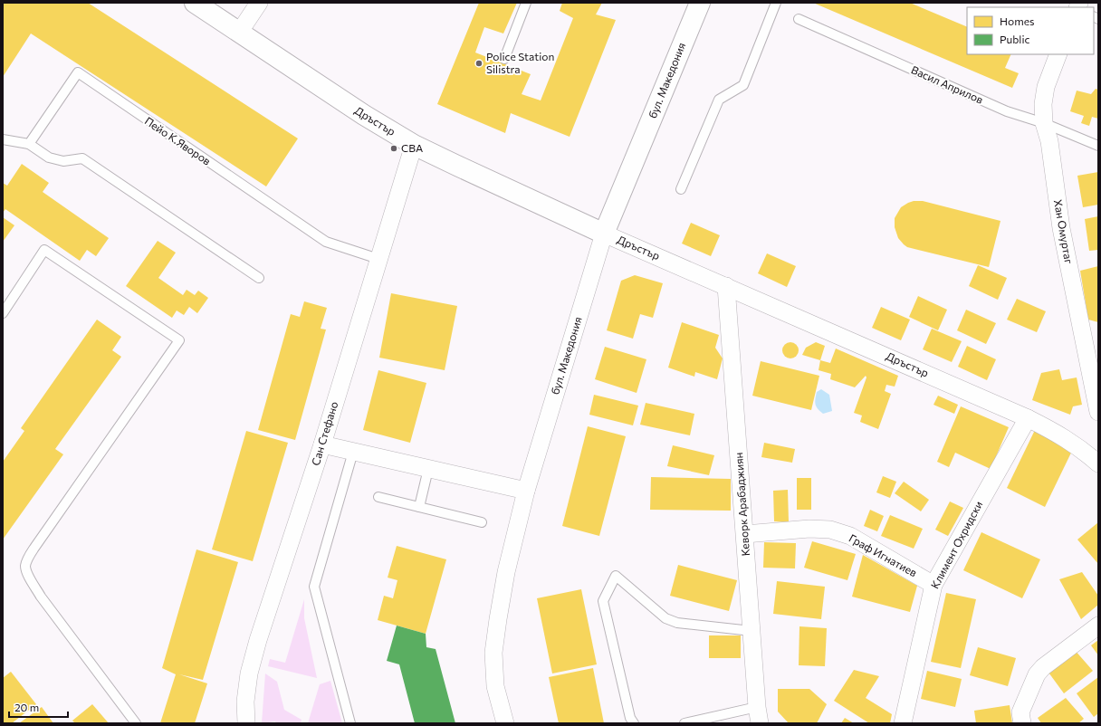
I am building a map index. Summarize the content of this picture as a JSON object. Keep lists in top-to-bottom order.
{
  "streets": {
    "street": [
      "бул. Македония",
      "Дръстър",
      "Хан Омуртаг",
      "Сан Стефано",
      "Кеворк Арабаджиян",
      "Климент Охридски",
      "Граф Игнатиев"
    ],
    "lane": ["Васил Априлов", "Пейо К.Яворов"]
  },
  "crossings": [
    ["бул. Македония", "Дръстър"],
    ["Васил Априлов", "Хан Омуртаг"],
    ["Дръстър", "Сан Стефано"],
    ["Дръстър", "Кеворк Арабаджиян"],
    ["Дръстър", "Климент Охридски"],
    ["Пейо К.Яворов", "Сан Стефано"],
    ["Кеворк Арабаджиян", "Граф Игнатиев"],
    ["Климент Охридски", "Граф Игнатиев"]
  ],
  "places": ["Police Station Silistra", "CBA"],
  "legend": ["Homes", "Public"],
  "scale_bar": "20 m"
}
